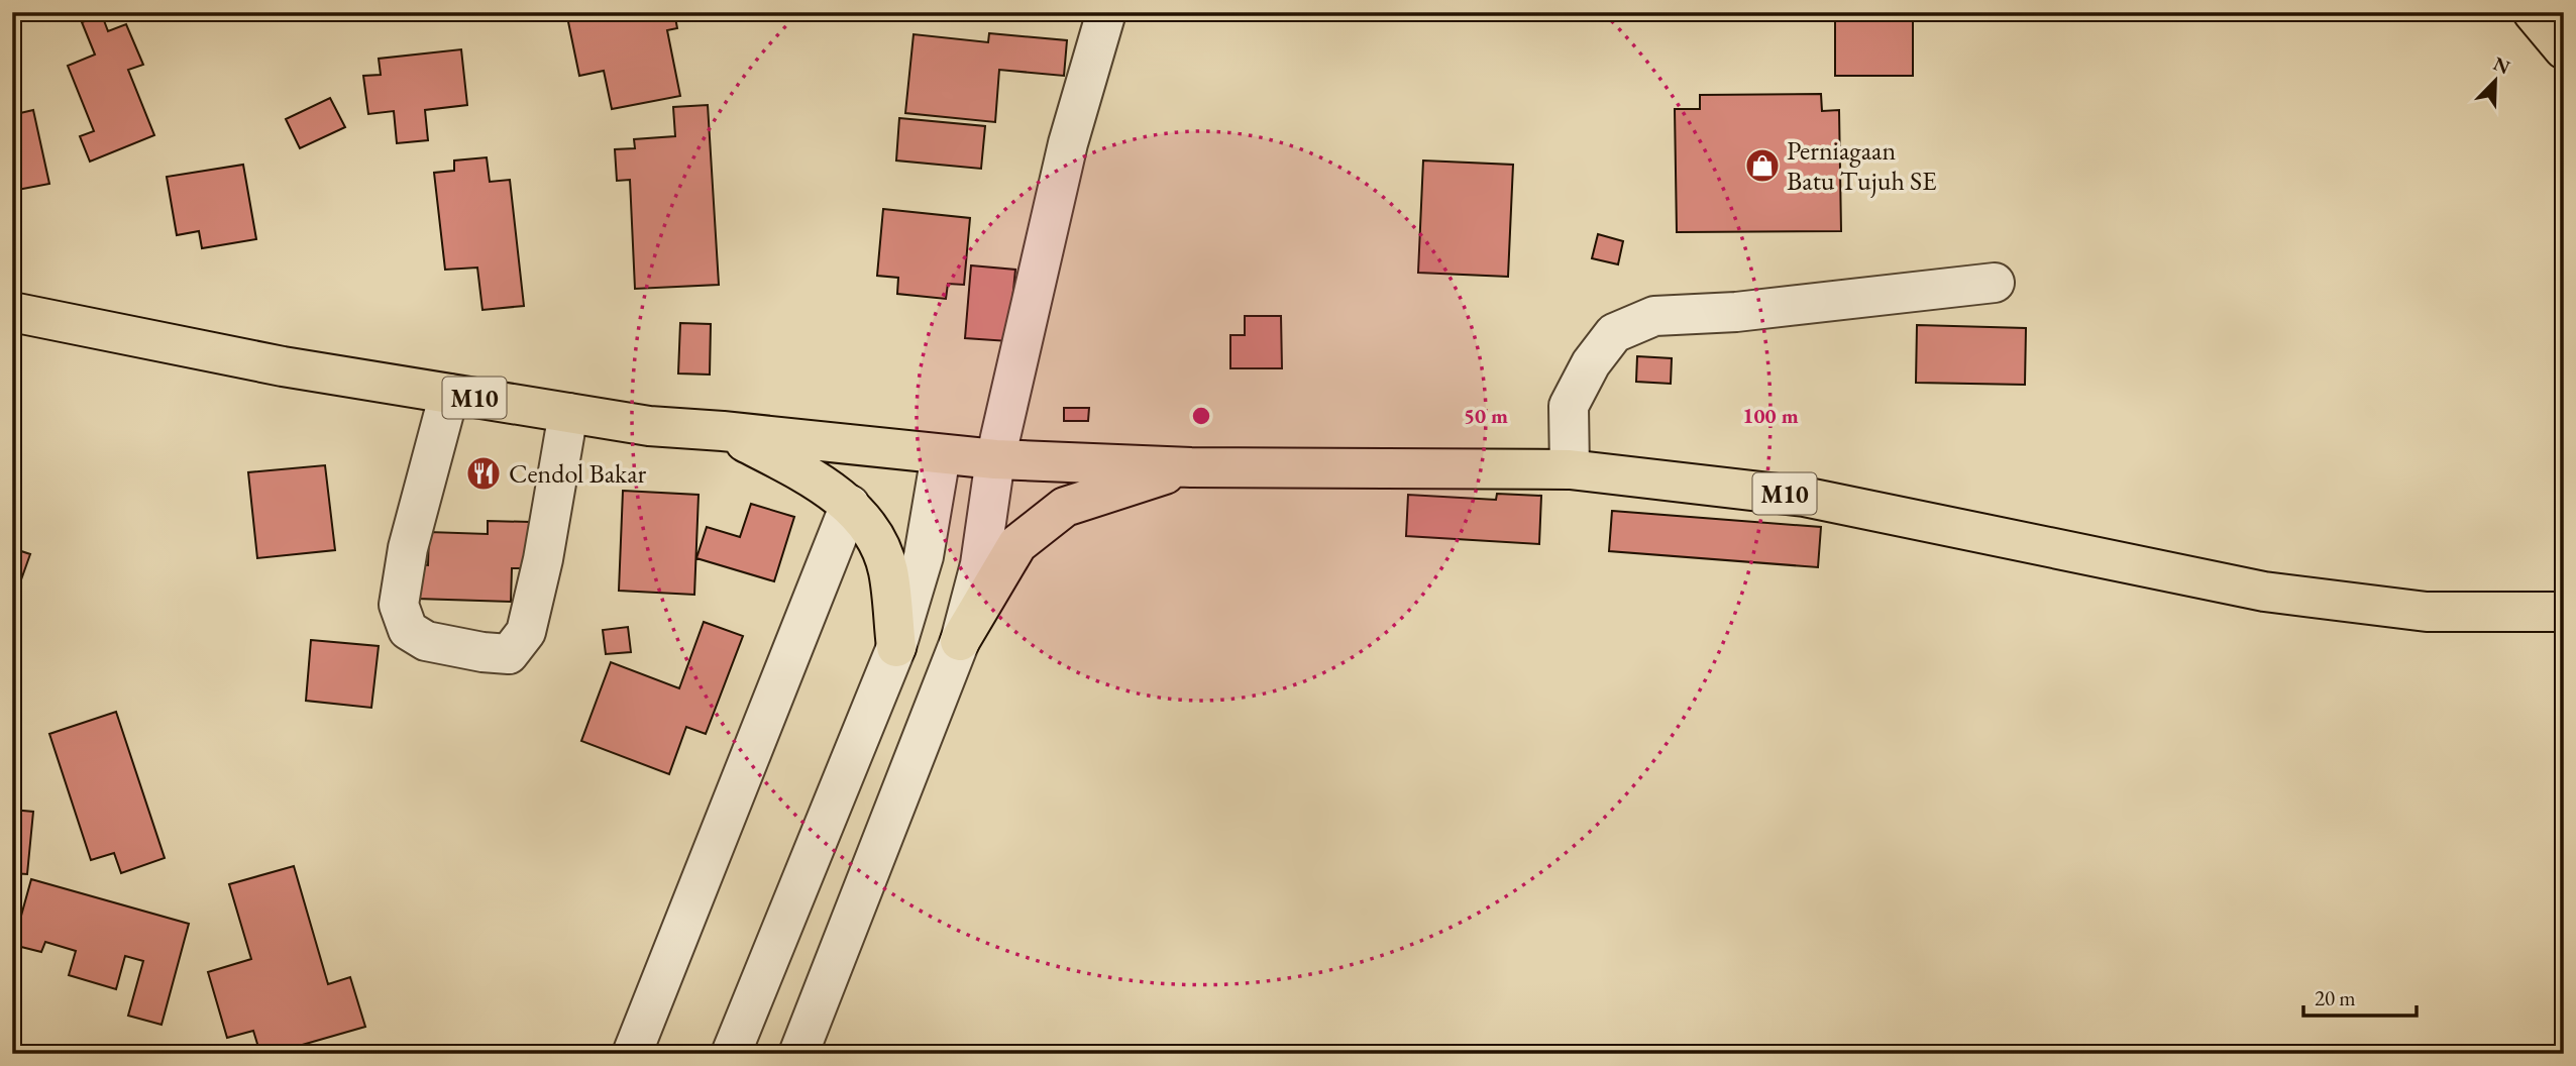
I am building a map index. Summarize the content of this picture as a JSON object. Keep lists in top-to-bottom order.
{
  "streets": {
    "main road": ["M10"]
  },
  "places": {
    "shop": ["Perniagaan Batu Tujuh SE"],
    "restaurant": ["Cendol Bakar"]
  },
  "scale_bar": "20 m",
  "north": "top right",
  "rings": ["50 m", "100 m"]
}
